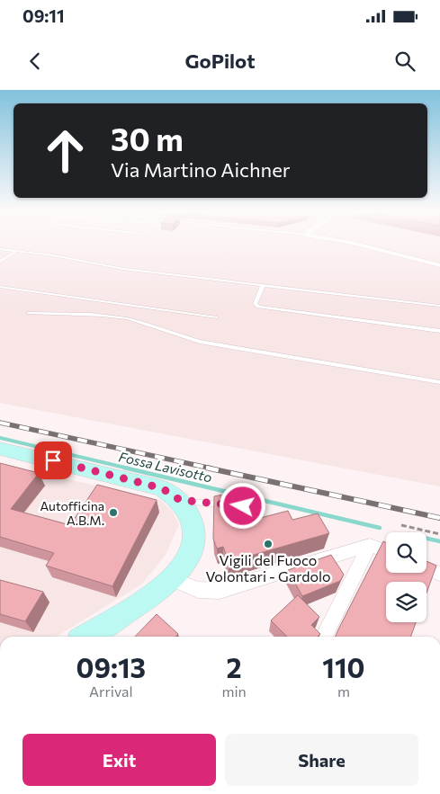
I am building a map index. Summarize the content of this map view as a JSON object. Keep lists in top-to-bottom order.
{
  "water": ["Fossa Lavisotto"],
  "places": ["Autofficina A.B.M.", "Vigili del Fuoco Volontari - Gardolo"],
  "page": {
    "status": "09:11",
    "header": "GoPilot",
    "turn": ["30 m", "Via Martino Aichner"],
    "eta": [
      "09:13",
      "Arrival",
      "2",
      "min",
      "110",
      "m"
    ],
    "buttons": ["Exit", "Share"]
  }
}
